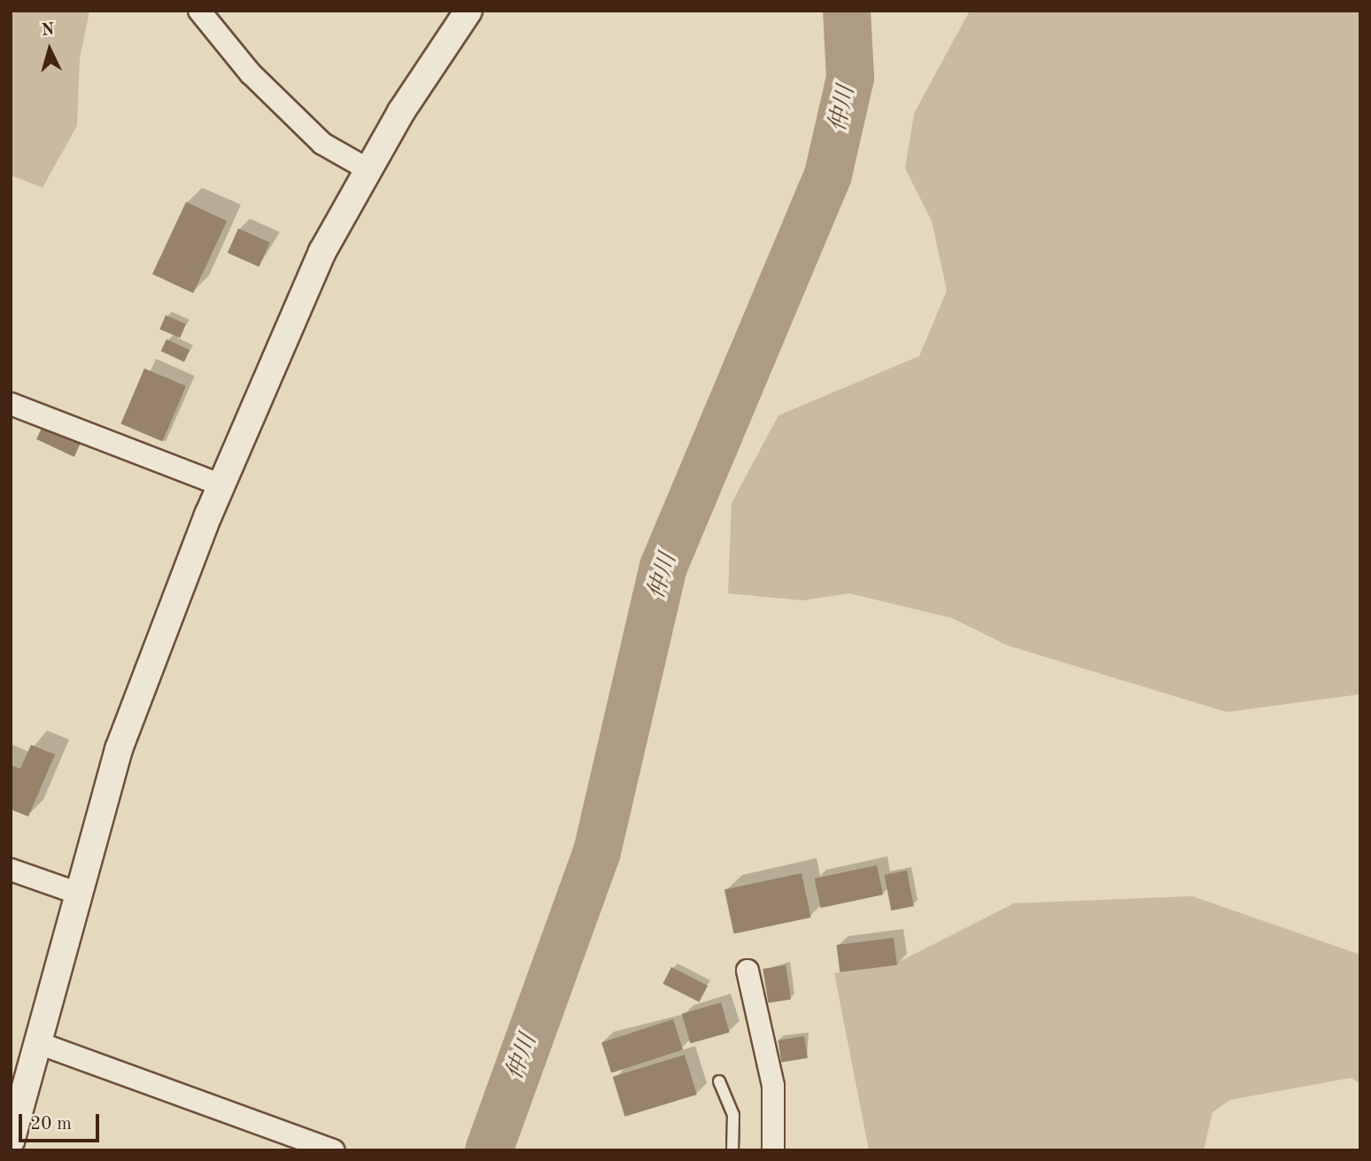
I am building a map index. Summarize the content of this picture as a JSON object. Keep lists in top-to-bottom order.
{
  "water": ["仲川"],
  "scale_bar": "20 m",
  "north": "top"
}
